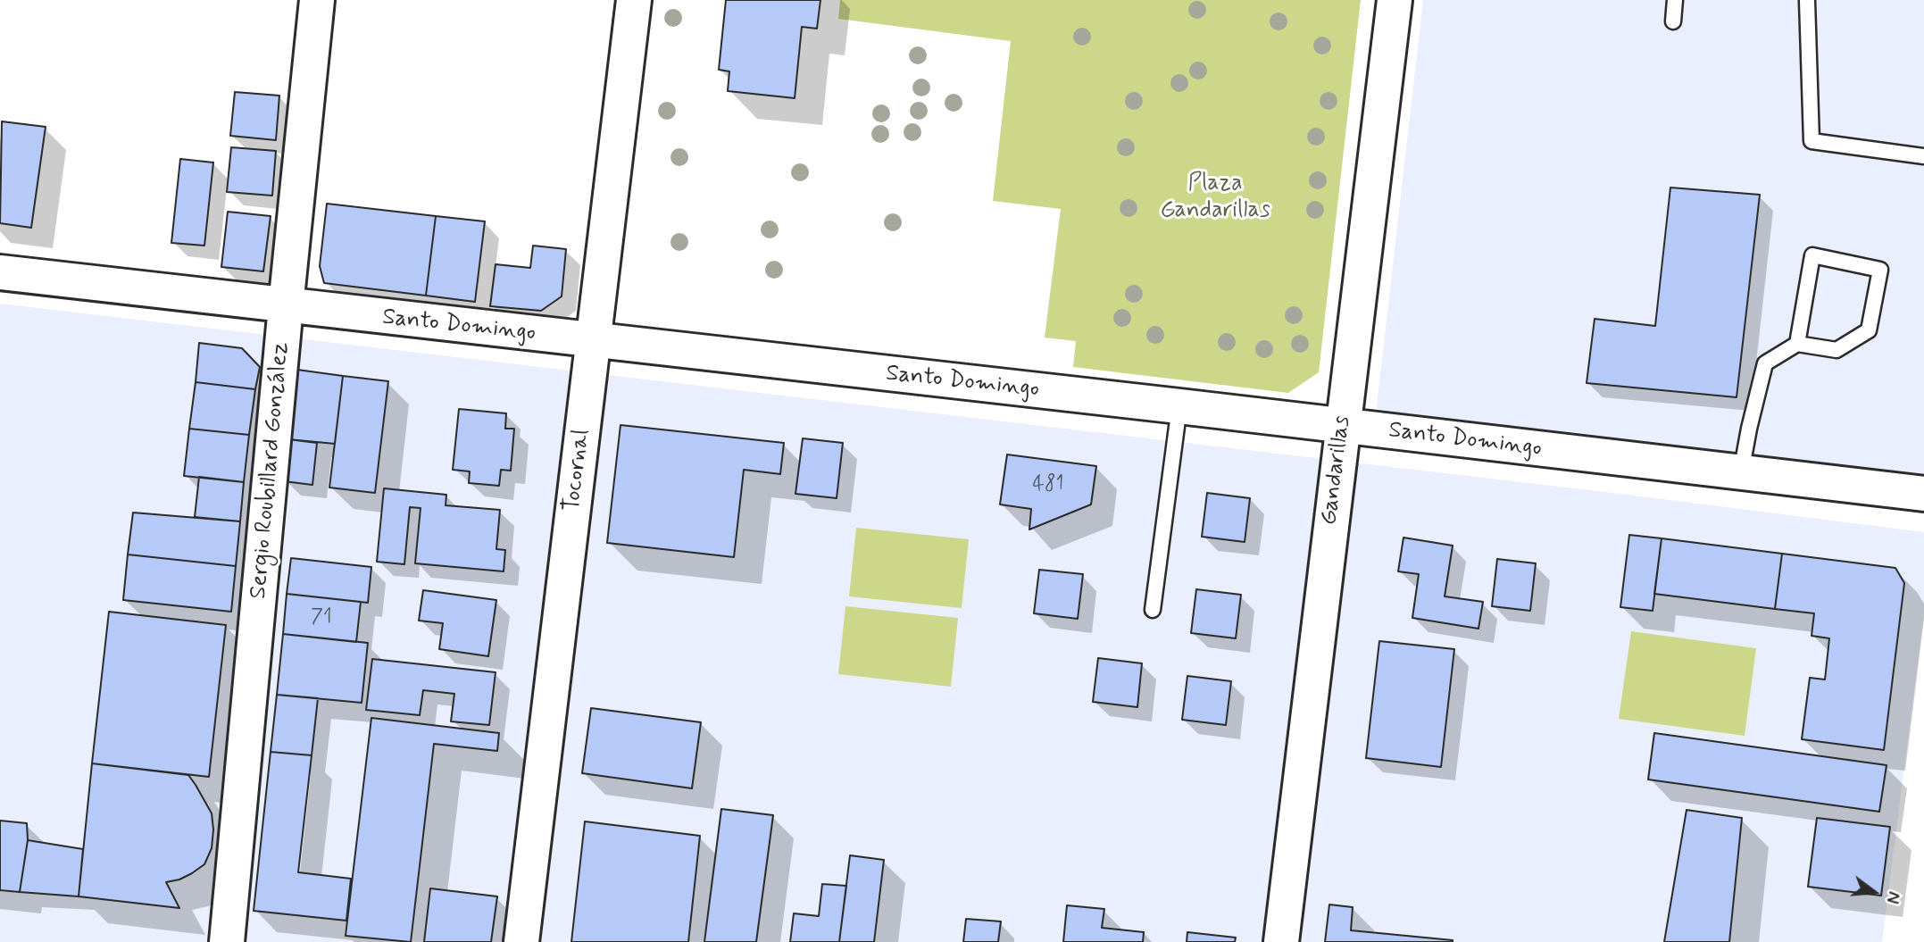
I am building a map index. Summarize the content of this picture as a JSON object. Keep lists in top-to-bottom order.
{
  "streets": {
    "street": [
      "Santo Domingo",
      "Sergio Roubillard González",
      "Tocornal",
      "Gandarillas"
    ]
  },
  "crossings": [
    ["Santo Domingo", "Sergio Roubillard González"],
    ["Santo Domingo", "Tocornal"],
    ["Santo Domingo", "Gandarillas"]
  ],
  "parks": ["Plaza Gandarillas"],
  "house_numbers": ["481", "71"],
  "north": "right"
}
